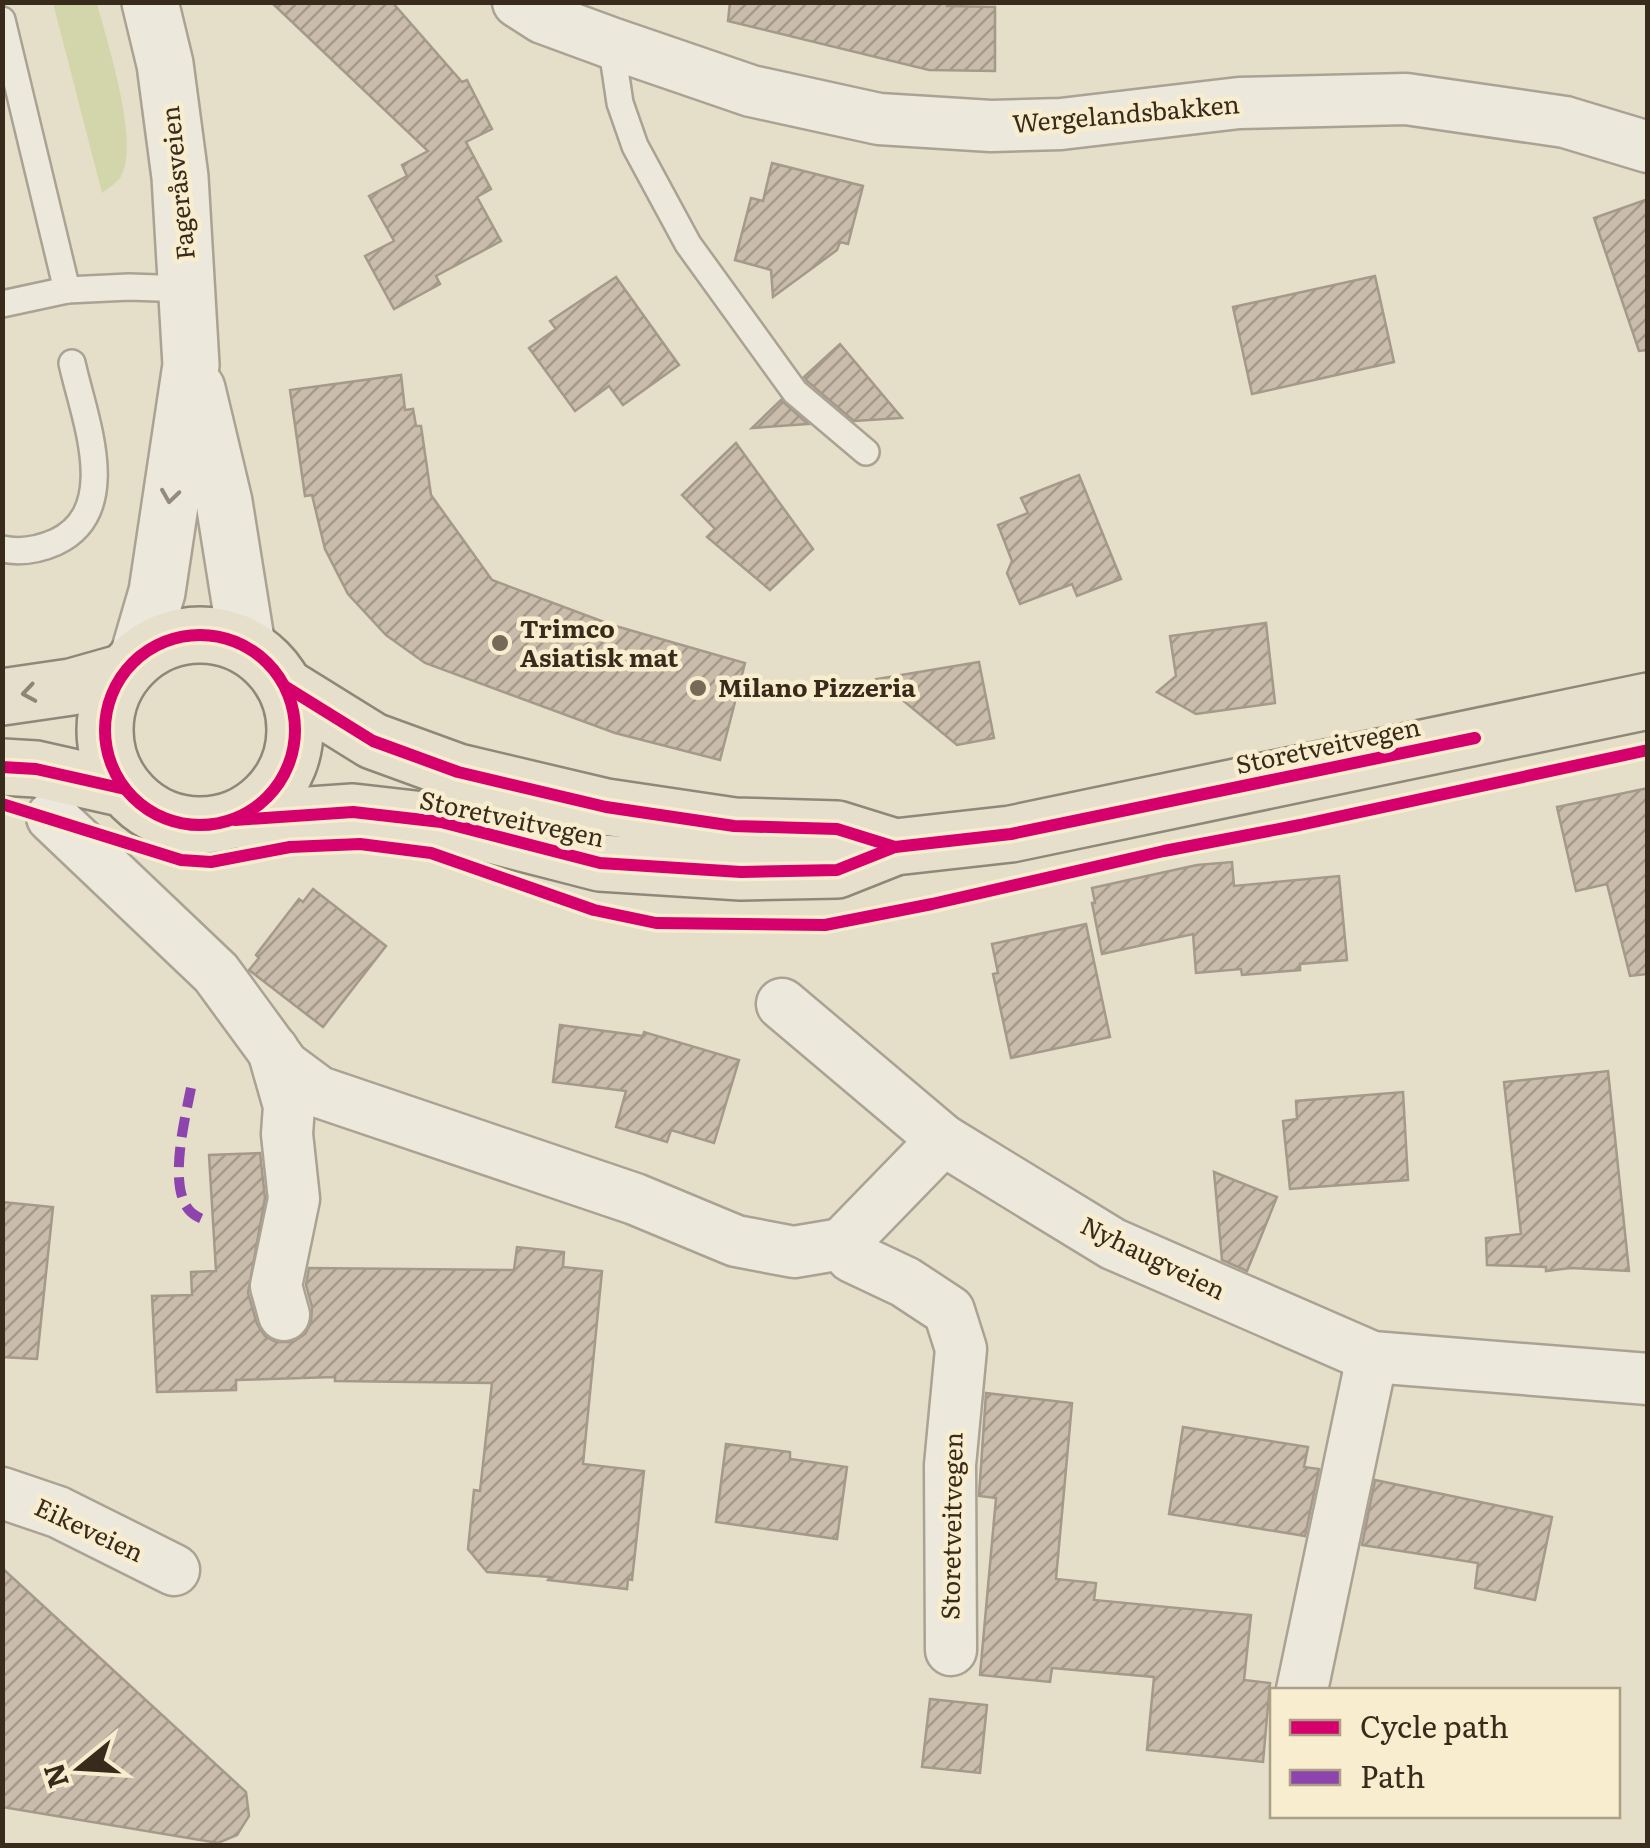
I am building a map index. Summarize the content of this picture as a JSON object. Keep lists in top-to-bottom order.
{
  "streets": {
    "main road": ["Storetveitvegen"],
    "street": [
      "Wergelandsbakken",
      "Fageråsveien",
      "Nyhaugveien",
      "Eikeveien"
    ]
  },
  "crossings": [
    ["Fageråsveien", "Storetveitvegen"]
  ],
  "places": ["Trimco Asiatisk mat", "Milano Pizzeria"],
  "legend": ["Cycle path", "Path"],
  "north": "left"
}
